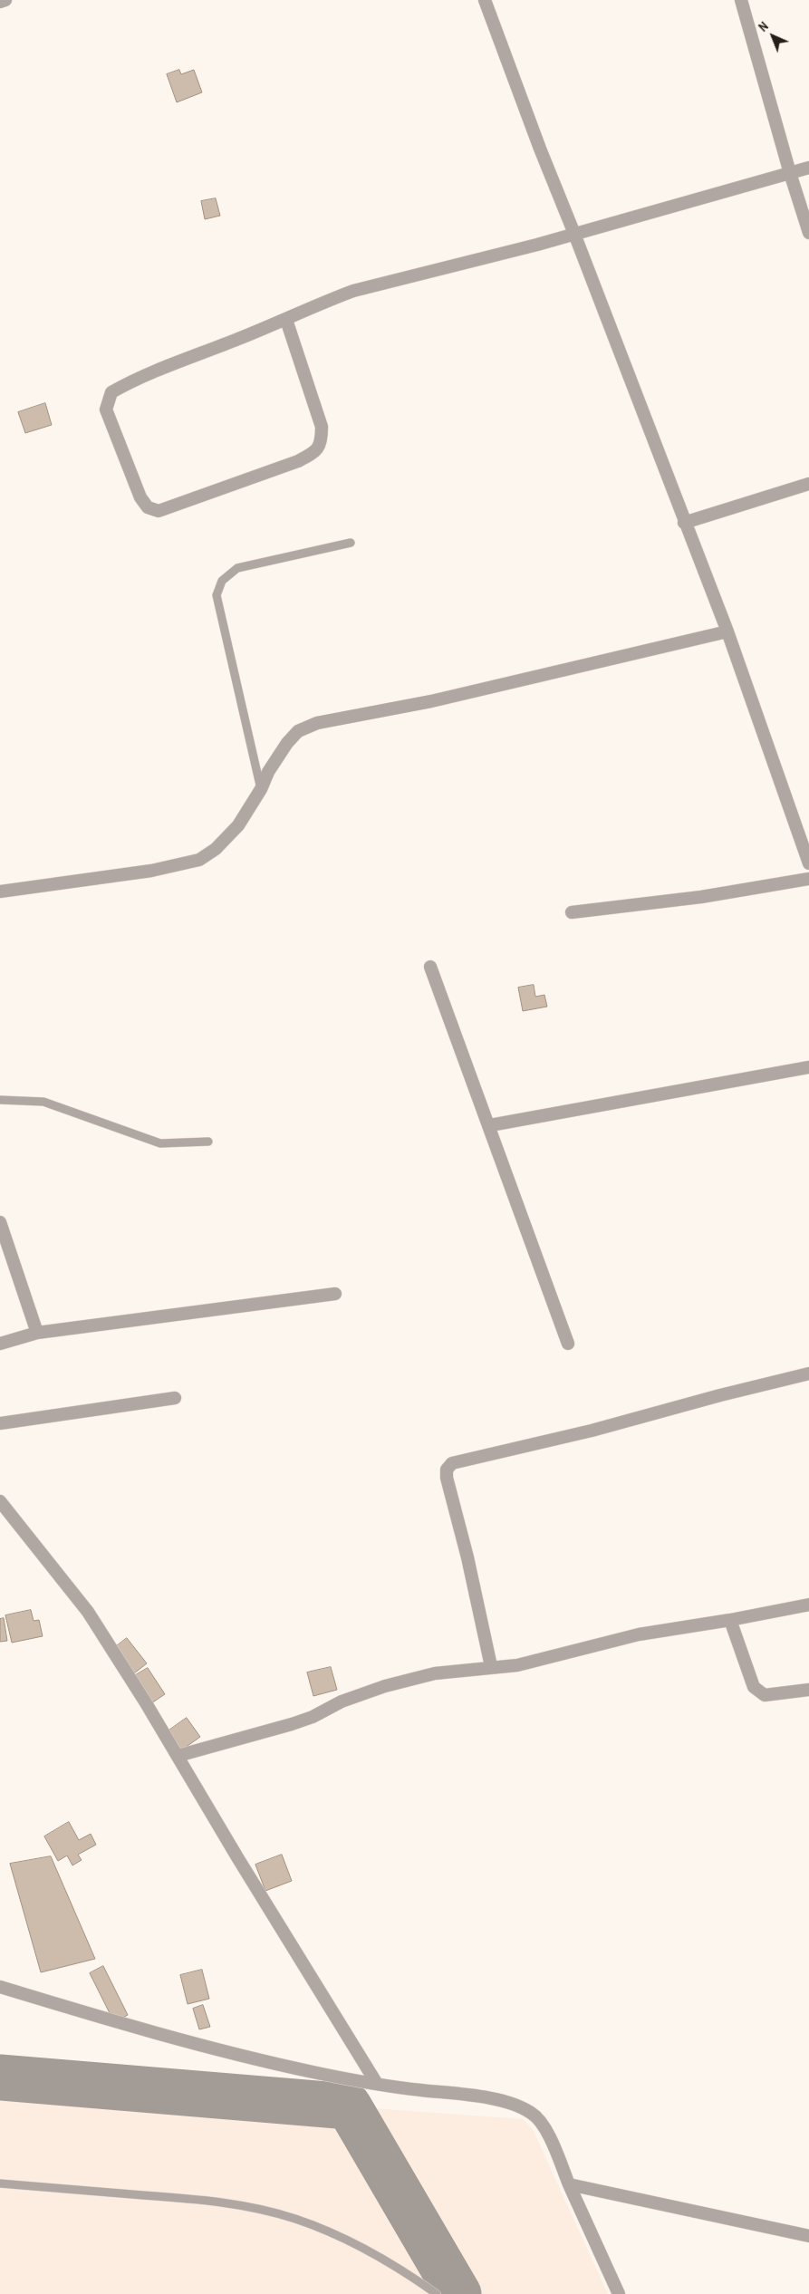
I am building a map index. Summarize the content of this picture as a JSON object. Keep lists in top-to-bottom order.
{
  "north": "top left"
}
